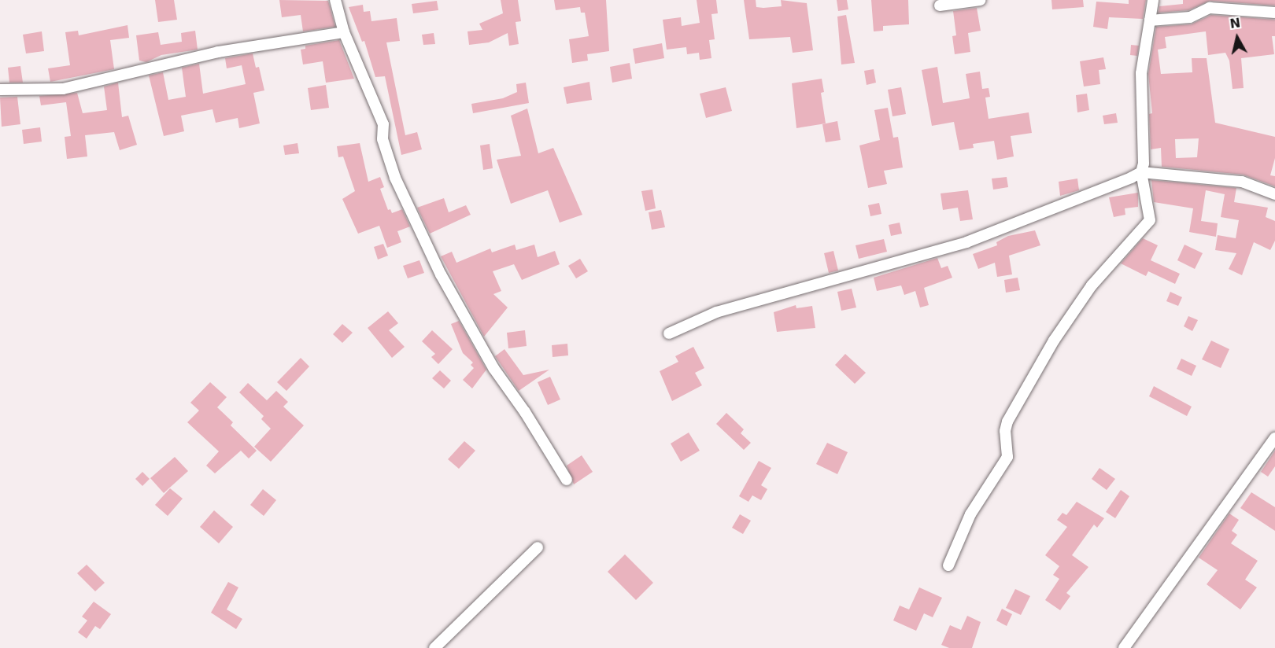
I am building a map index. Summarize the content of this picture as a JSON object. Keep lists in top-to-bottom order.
{
  "north": "top"
}
